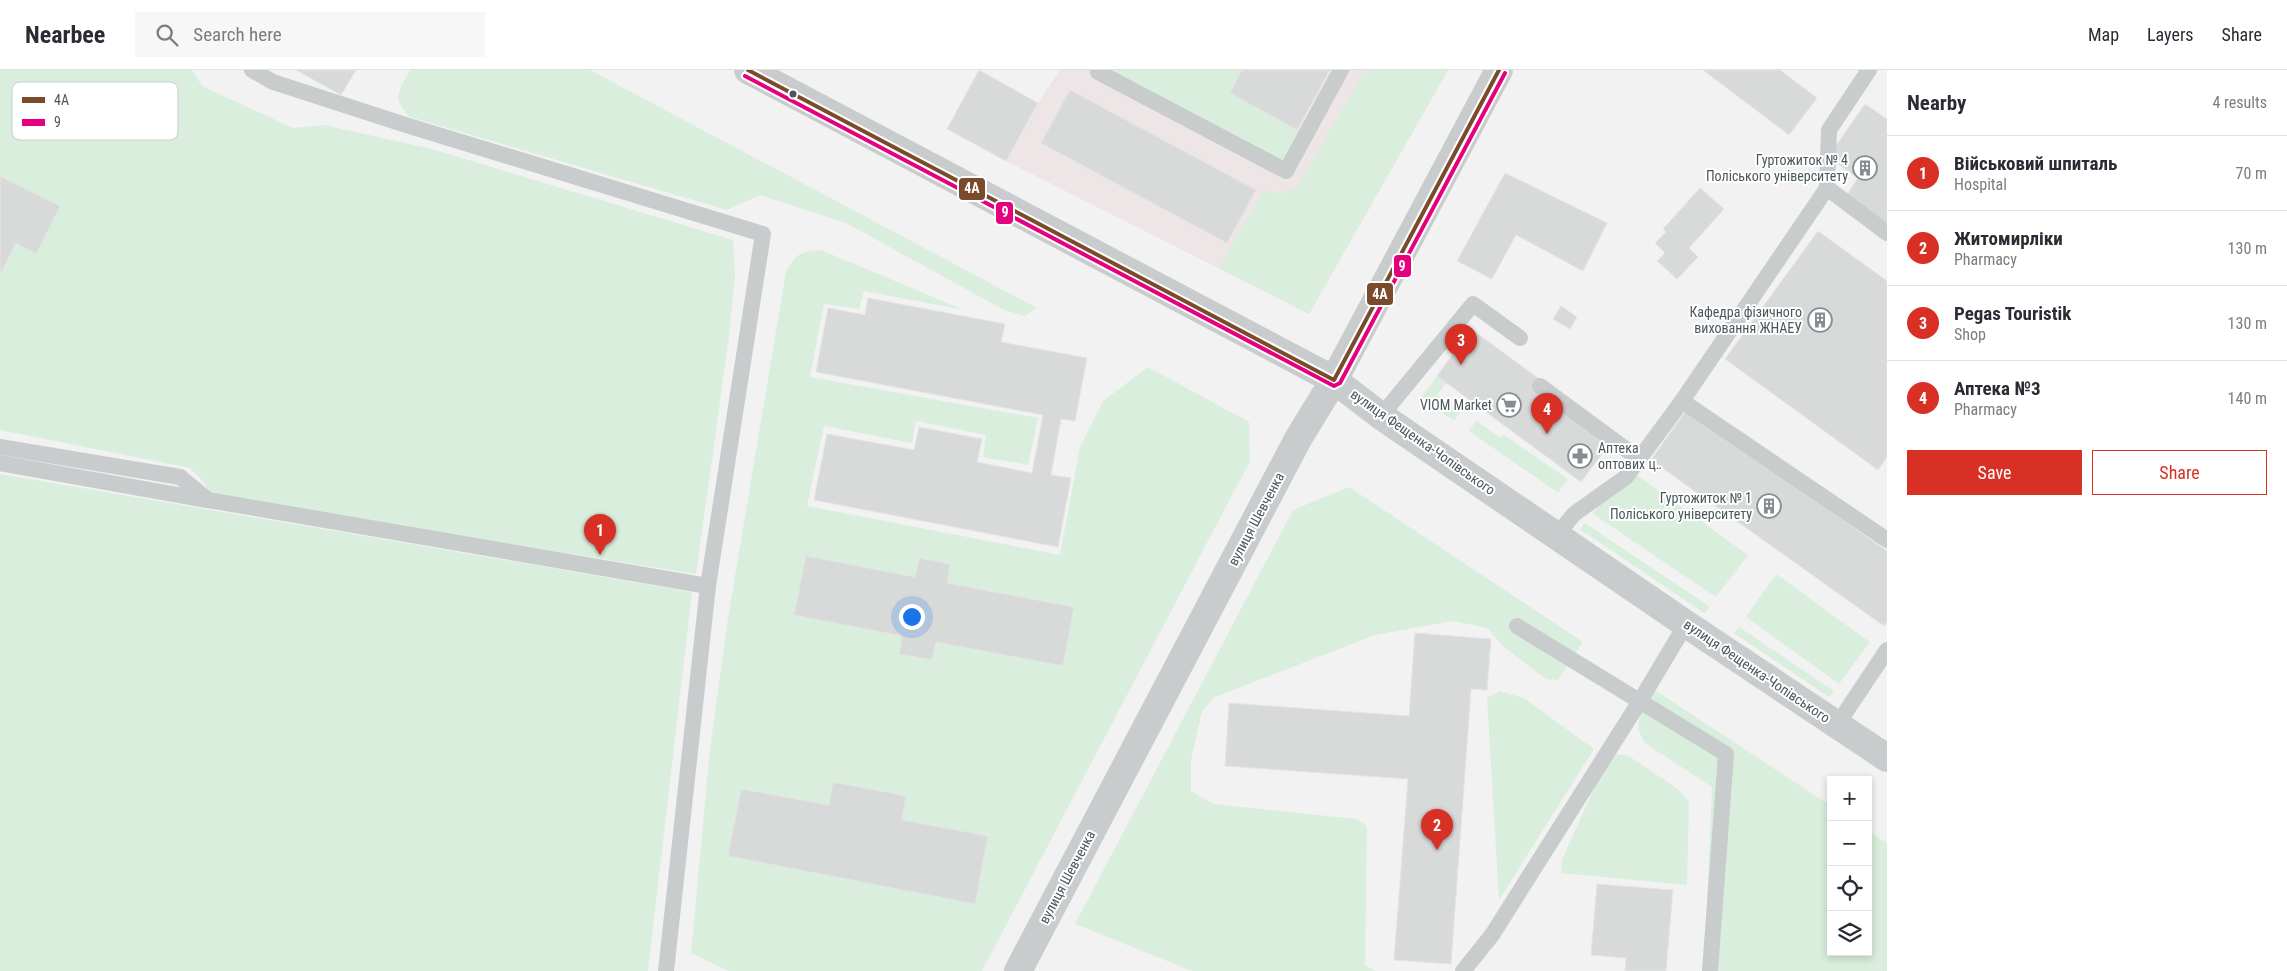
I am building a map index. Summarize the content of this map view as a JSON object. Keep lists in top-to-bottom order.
{
  "streets": {
    "street": ["вулиця Фещенка-Чопівського", "вулиця Шевченка"]
  },
  "crossings": [
    ["вулиця Фещенка-Чопівського", "вулиця Шевченка"]
  ],
  "places": {
    "building": ["Гуртожиток № 4 Поліського університету", "Кафедра фізичного виховання ЖНАЕУ", "Гуртожиток № 1 Поліського університету"],
    "supermarket": ["VIOM Market"],
    "pharmacy": ["Аптека оптових ц‥"]
  },
  "lines": ["transit line 4А", "transit line 9"],
  "legend": ["4А", "9"],
  "page": {
    "header": "Nearbee",
    "search": "Search here",
    "nav": ["Map", "Layers", "Share"],
    "heading": ["Nearby", "4 results"],
    "list": [
      {
        "mark": "1",
        "name": "Військовий шпиталь",
        "note": "Hospital",
        "value": "70 m"
      },
      {
        "mark": "2",
        "name": "Житомирліки",
        "note": "Pharmacy",
        "value": "130 m"
      },
      {
        "mark": "3",
        "name": "Pegas Touristik",
        "note": "Shop",
        "value": "130 m"
      },
      {
        "mark": "4",
        "name": "Аптека №3",
        "note": "Pharmacy",
        "value": "140 m"
      }
    ],
    "pins": [
      "3",
      "4",
      "1",
      "2"
    ],
    "buttons": ["Save", "Share"],
    "map_buttons": ["+", "−"]
  }
}
